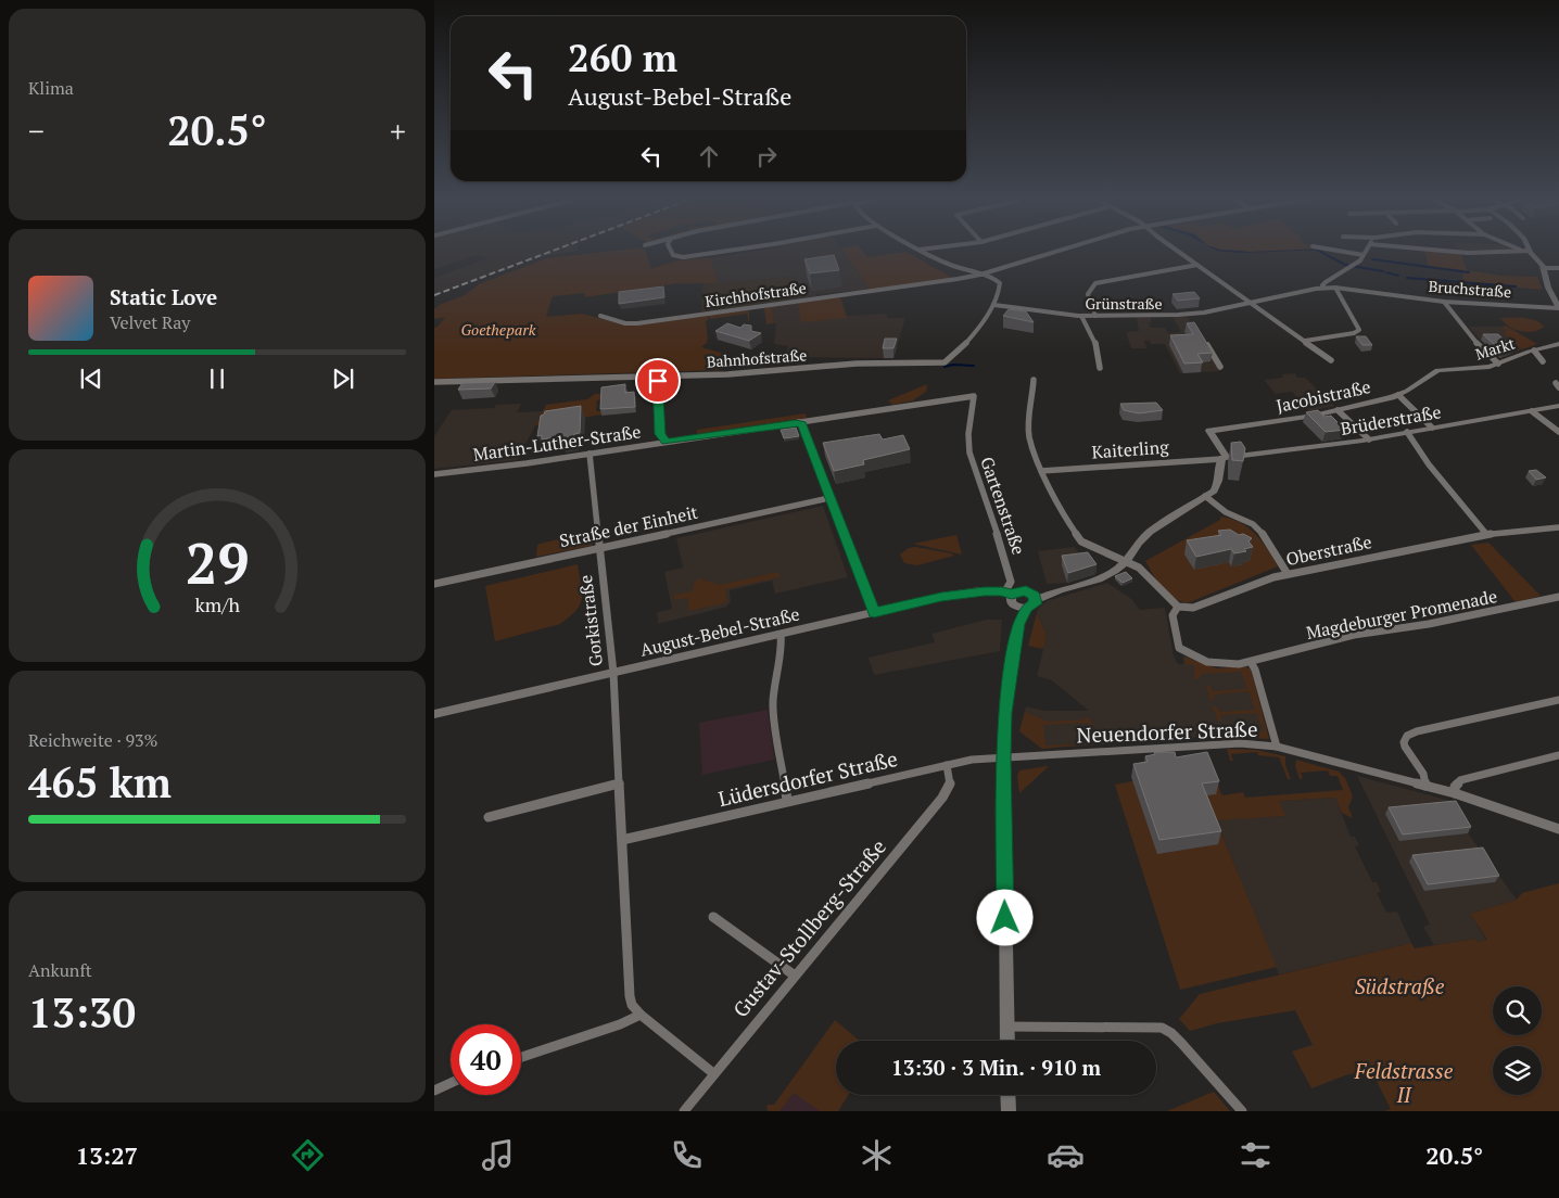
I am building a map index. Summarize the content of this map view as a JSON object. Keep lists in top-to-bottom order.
{
  "streets": {
    "street": [
      "Bruchstraße",
      "Kirchhofstraße",
      "Grünstraße",
      "Markt",
      "Bahnhofstraße",
      "Jacobistraße",
      "Brüderstraße",
      "Martin-Luther-Straße",
      "Kaiterling",
      "Gartenstraße",
      "Straße der Einheit",
      "Oberstraße",
      "Magdeburger Promenade",
      "Gorkistraße",
      "August-Bebel-Straße",
      "Neuendorfer Straße",
      "Lüdersdorfer Straße",
      "Gustav-Stollberg-Straße"
    ]
  },
  "crossings": [
    ["Bruchstraße", "Grünstraße"],
    ["Grünstraße", "Bahnhofstraße"],
    ["Markt", "Jacobistraße"],
    ["Jacobistraße", "Brüderstraße"],
    ["Jacobistraße", "Kaiterling"],
    ["Brüderstraße", "Kaiterling"],
    ["Martin-Luther-Straße", "Gartenstraße"],
    ["Martin-Luther-Straße", "Gorkistraße"],
    ["Gartenstraße", "August-Bebel-Straße"],
    ["Straße der Einheit", "Gorkistraße"],
    ["Oberstraße", "Magdeburger Promenade"],
    ["Gorkistraße", "August-Bebel-Straße"],
    ["Gorkistraße", "Lüdersdorfer Straße"],
    ["Gorkistraße", "Gustav-Stollberg-Straße"],
    ["Neuendorfer Straße", "Lüdersdorfer Straße"],
    ["Lüdersdorfer Straße", "Gustav-Stollberg-Straße"]
  ],
  "parks": ["Goethepark", "Südstraße", "Feldstrasse II"],
  "page": {
    "tile": [
      "Klima",
      ["Reichweite · 93%", "465 km"],
      ["Ankunft", "13:30"]
    ],
    "turn": ["260 m", "August-Bebel-Straße"],
    "heat": ["−", "20.5°", "+"],
    "song": ["Static Love", "Velvet Ray"],
    "limit": "40",
    "trip": "13:30 · 3 Min. · 910 m",
    "tabs": ["13:27", "20.5°"],
    "gauge": ["29", "km/h"]
  }
}
